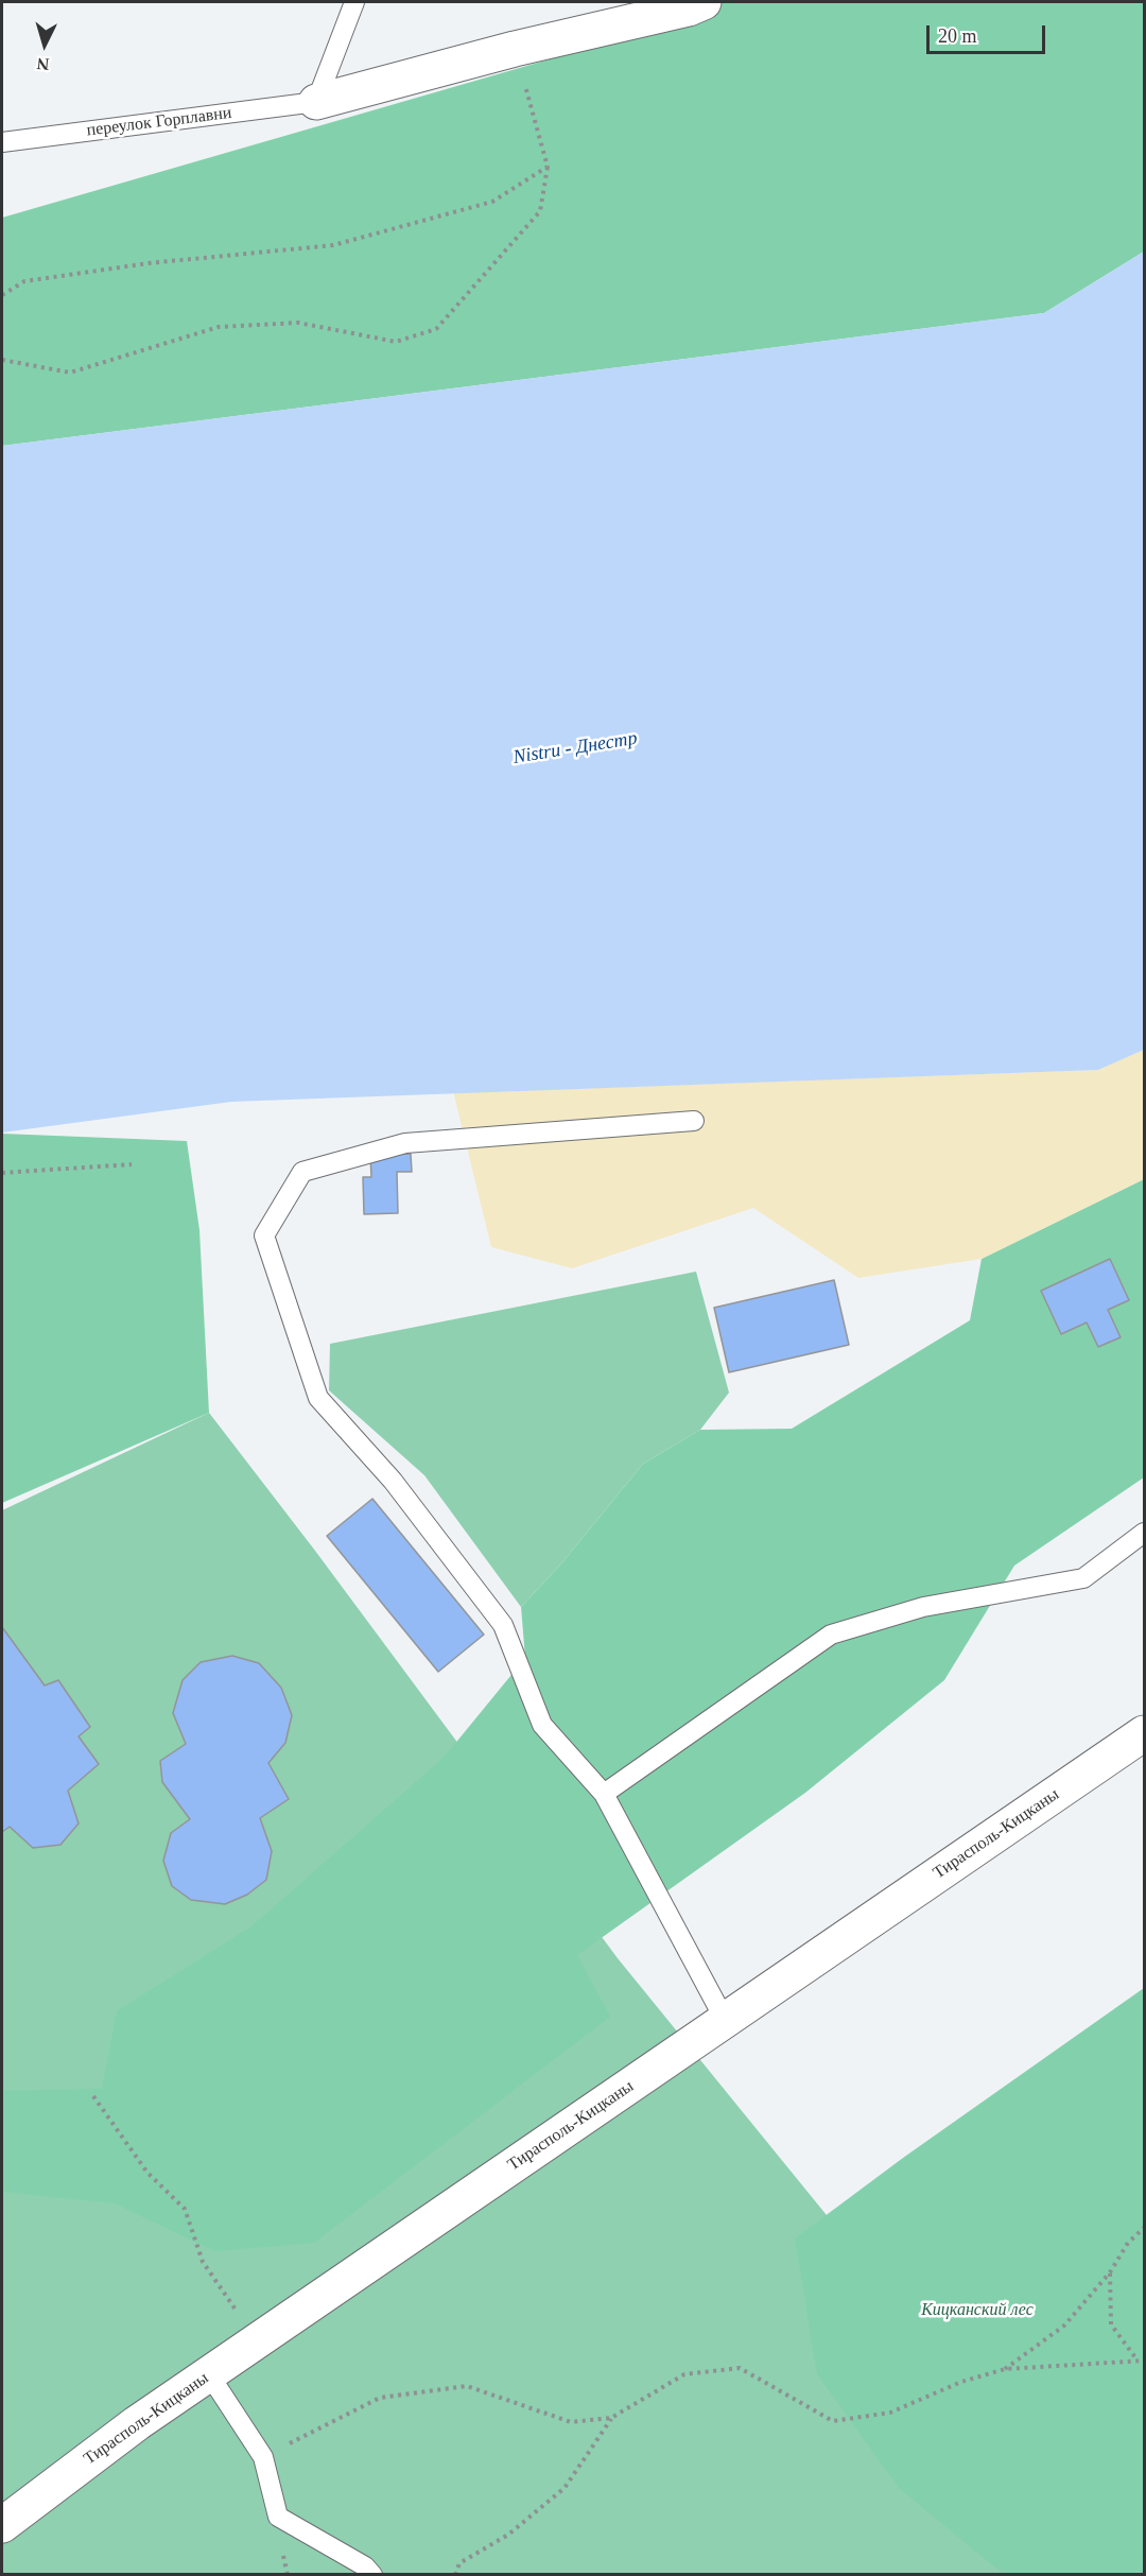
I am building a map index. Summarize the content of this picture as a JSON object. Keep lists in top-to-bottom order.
{
  "streets": {
    "street": ["Тирасполь-Кицканы"],
    "lane": ["переулок Горплавни"]
  },
  "water": ["Nistru - Днестр"],
  "parks": ["Кицканский лес"],
  "scale_bar": "20 m",
  "north": "bottom"
}
